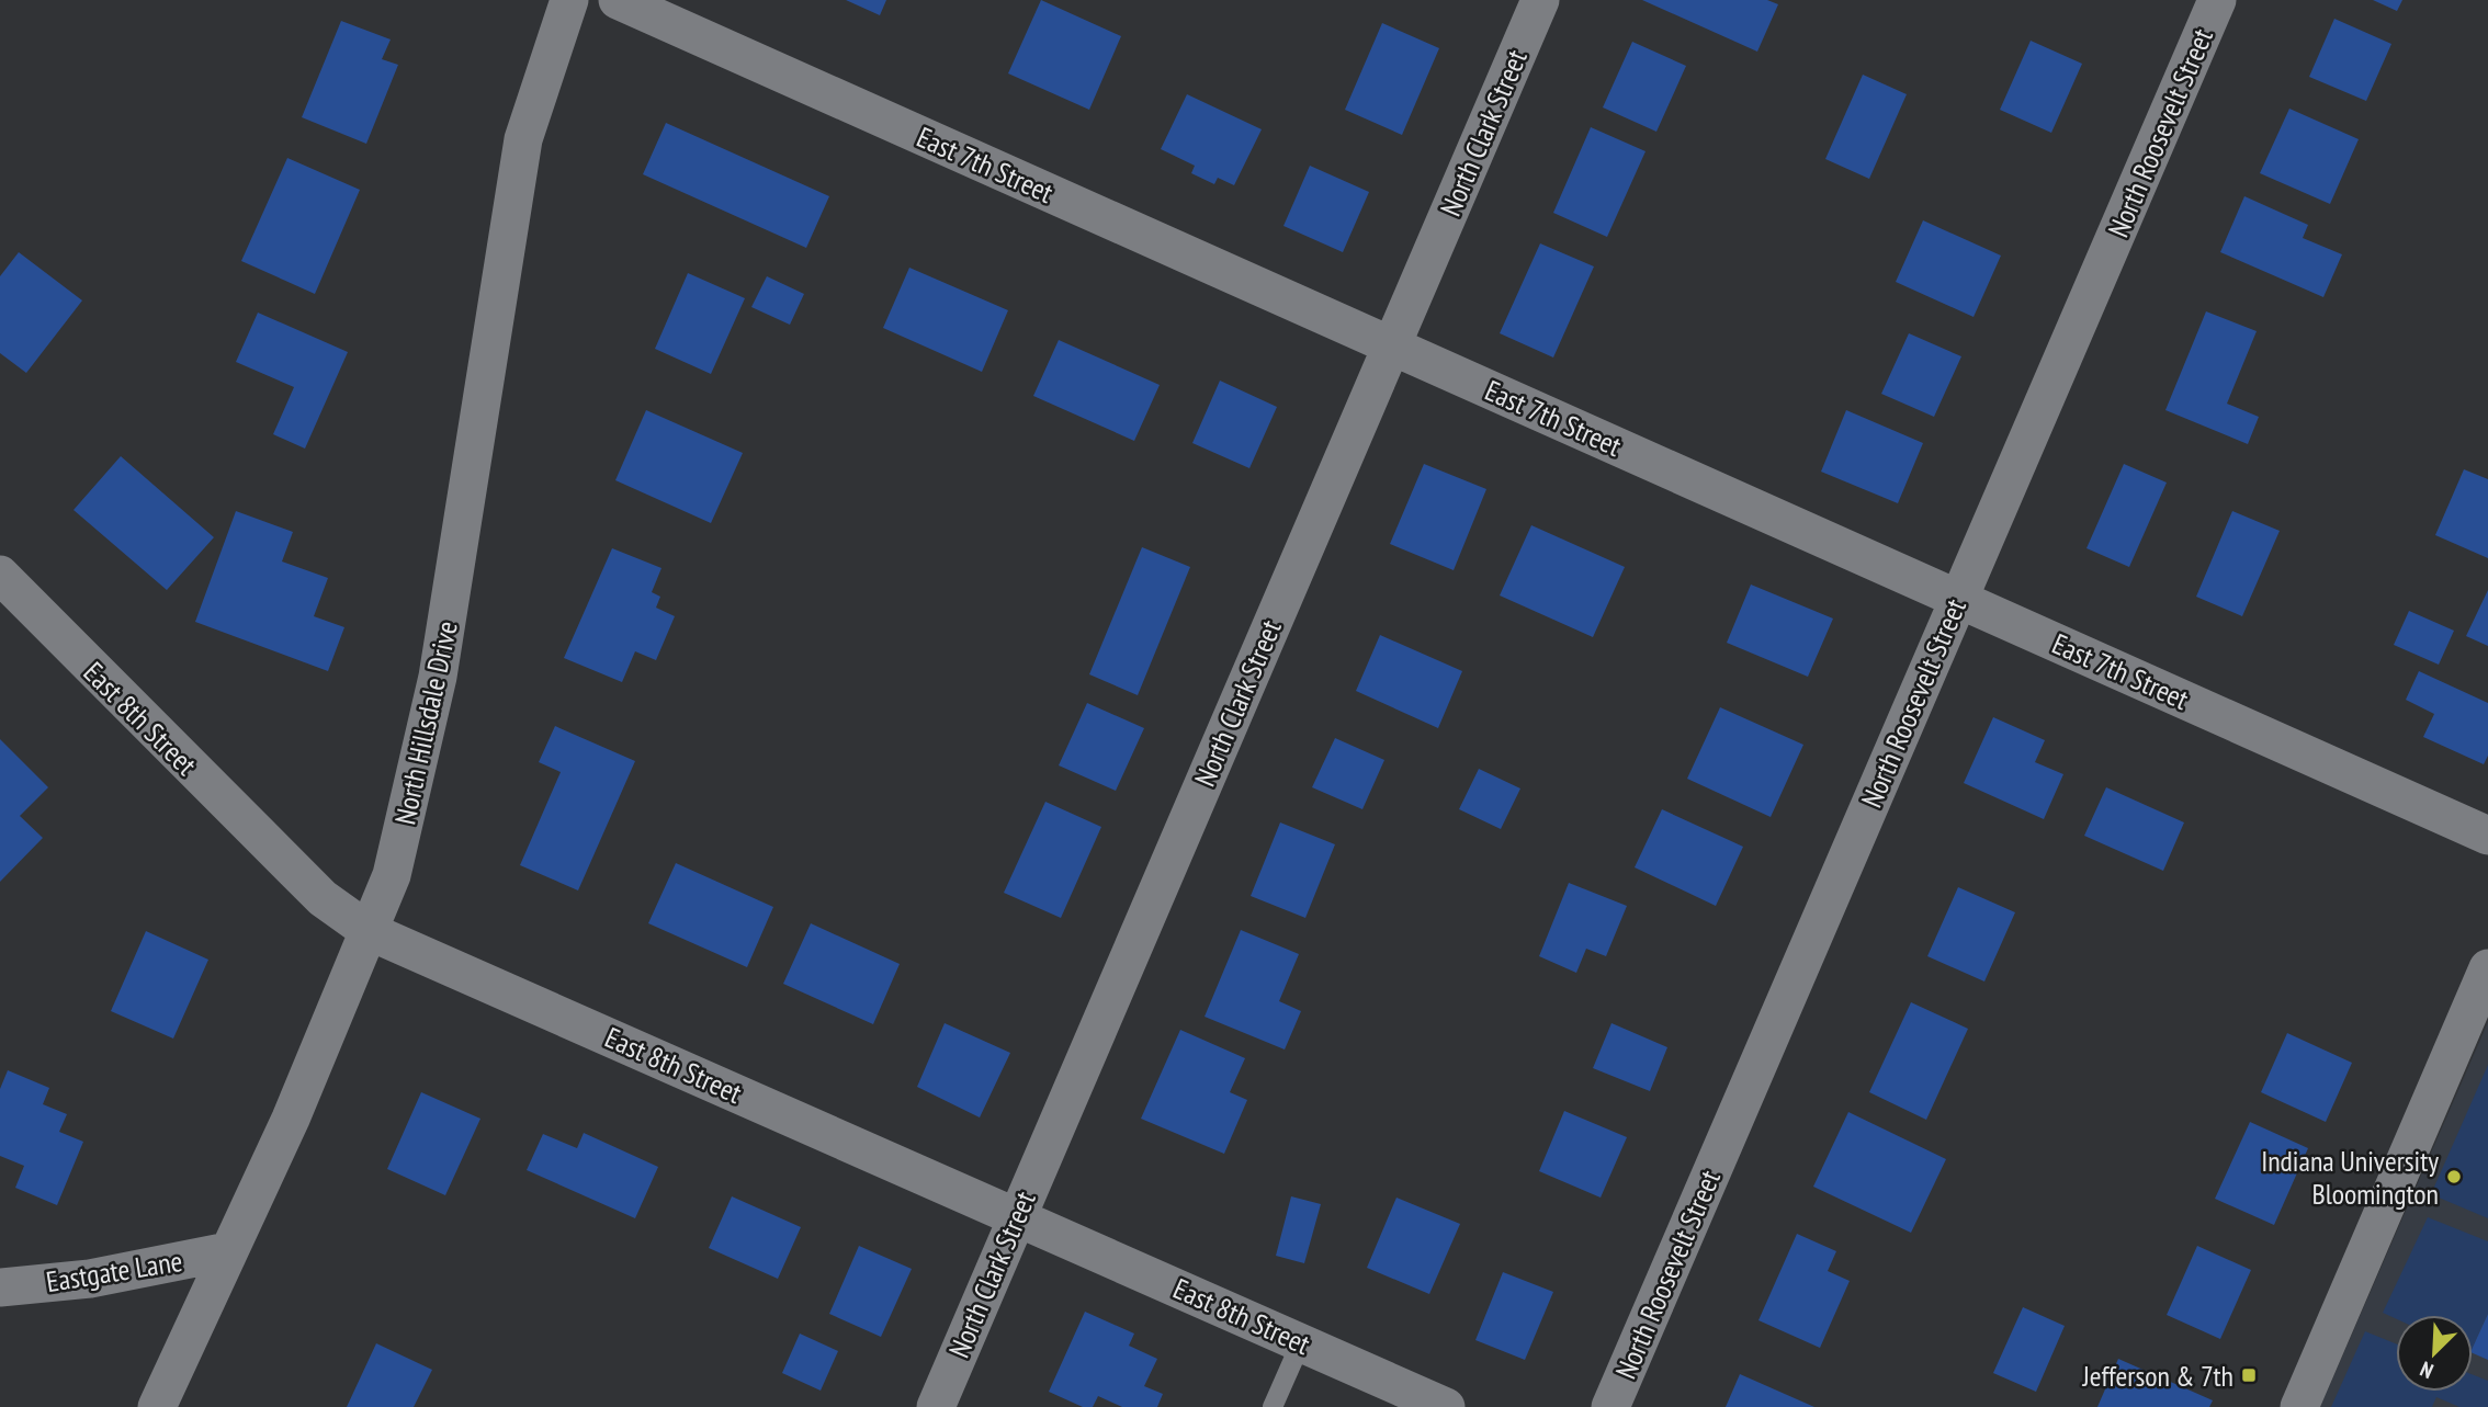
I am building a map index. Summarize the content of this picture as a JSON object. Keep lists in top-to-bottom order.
{
  "streets": {
    "street": [
      "North Clark Street",
      "North Roosevelt Street",
      "East 7th Street",
      "East 8th Street",
      "North Hillsdale Drive",
      "Eastgate Lane"
    ]
  },
  "crossings": [
    ["North Clark Street", "East 7th Street"],
    ["North Clark Street", "East 8th Street"],
    ["North Roosevelt Street", "East 7th Street"],
    ["East 8th Street", "North Hillsdale Drive"],
    ["North Hillsdale Drive", "Eastgate Lane"]
  ],
  "places": {
    "other": ["Indiana University Bloomington"],
    "transit": ["Jefferson & 7th"]
  },
  "north": "bottom left"
}
